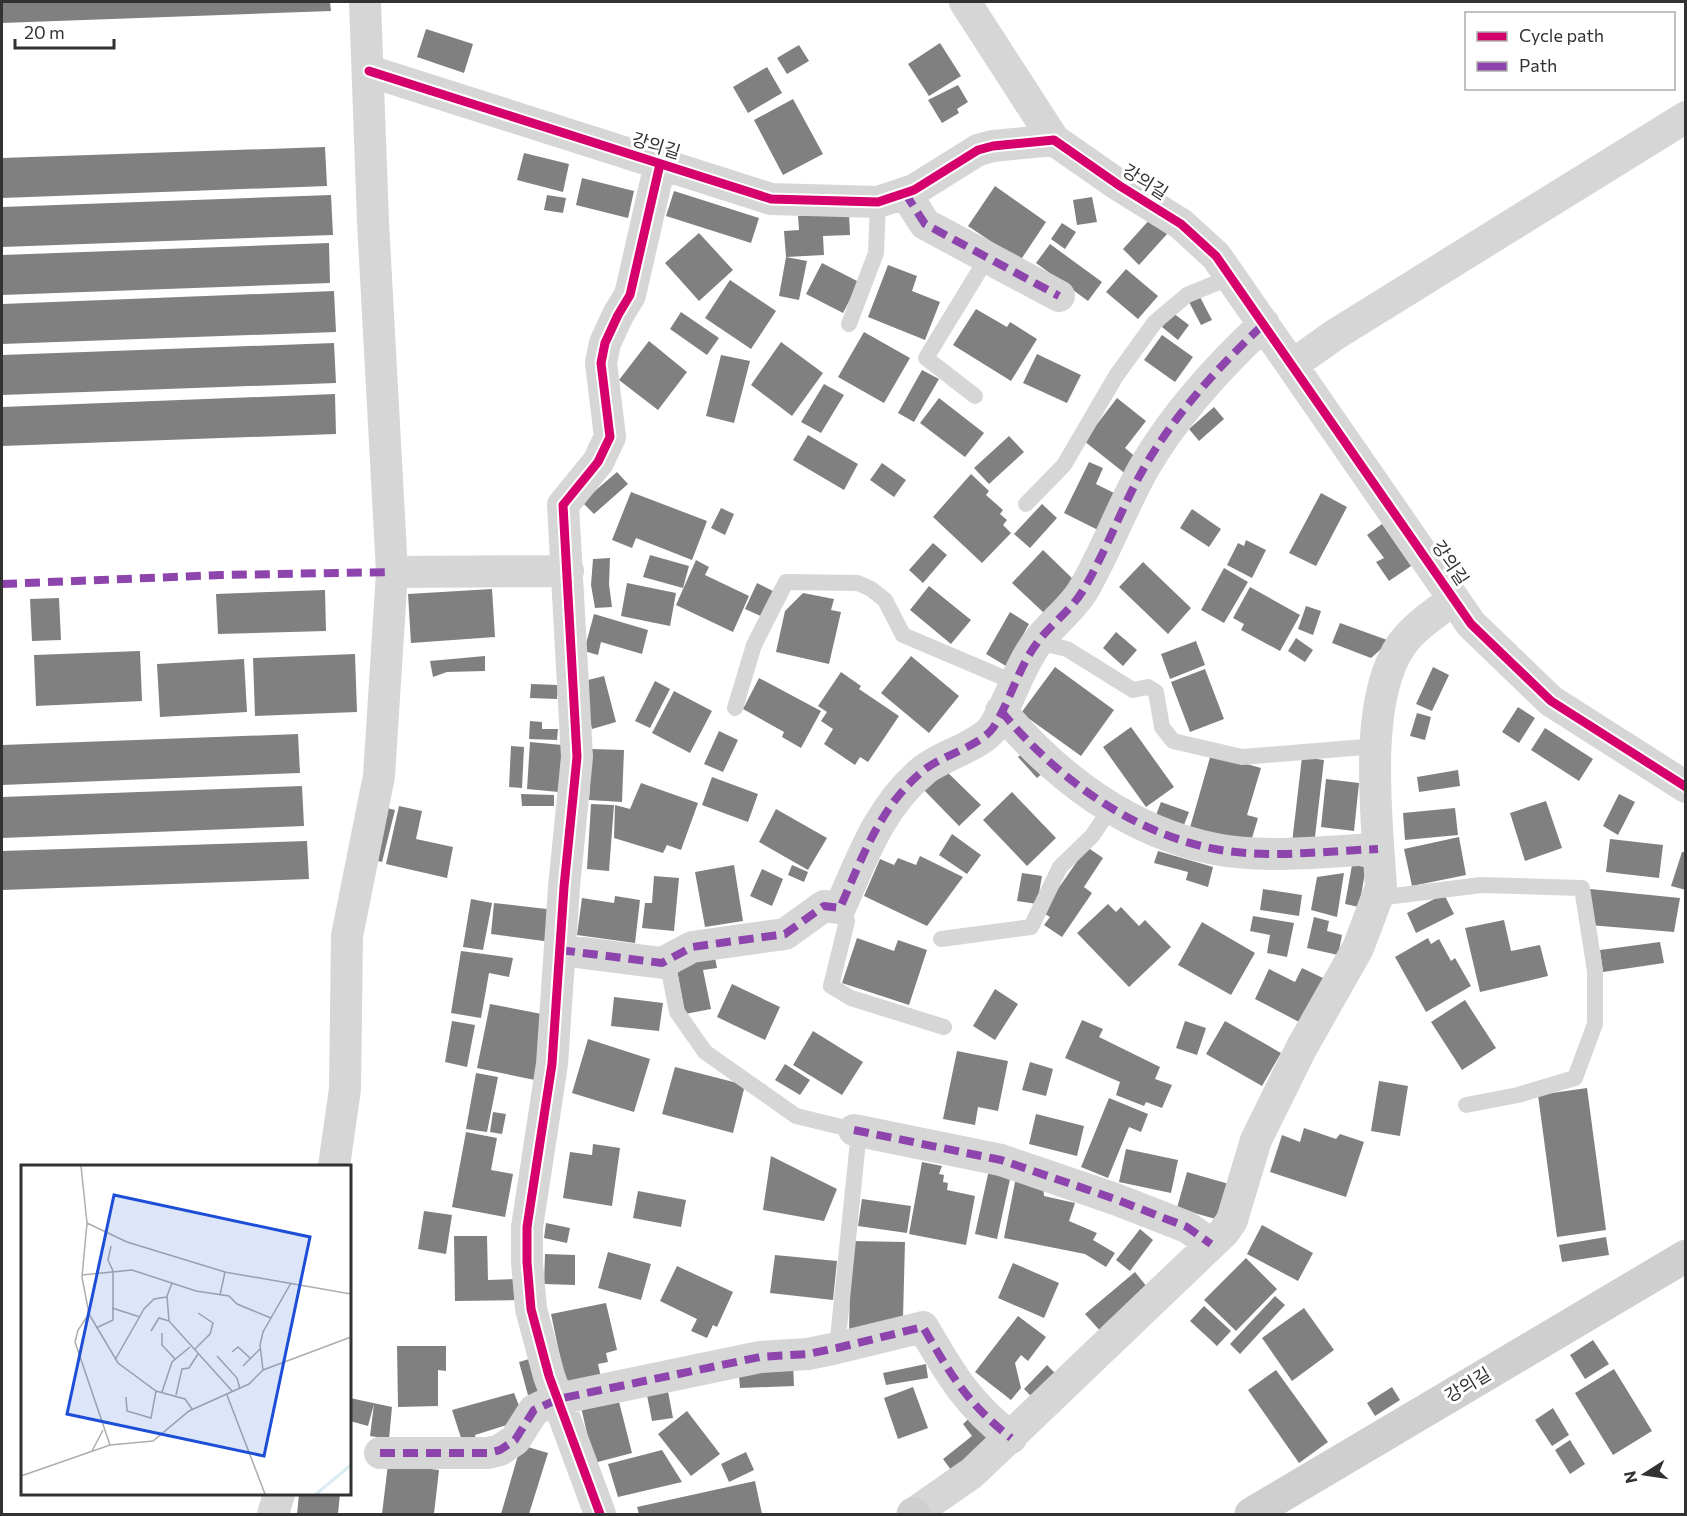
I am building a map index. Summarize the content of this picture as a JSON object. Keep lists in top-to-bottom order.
{
  "streets": {
    "street": ["강의길"]
  },
  "legend": ["Cycle path", "Path"],
  "scale_bar": "20 m",
  "north": "left"
}
